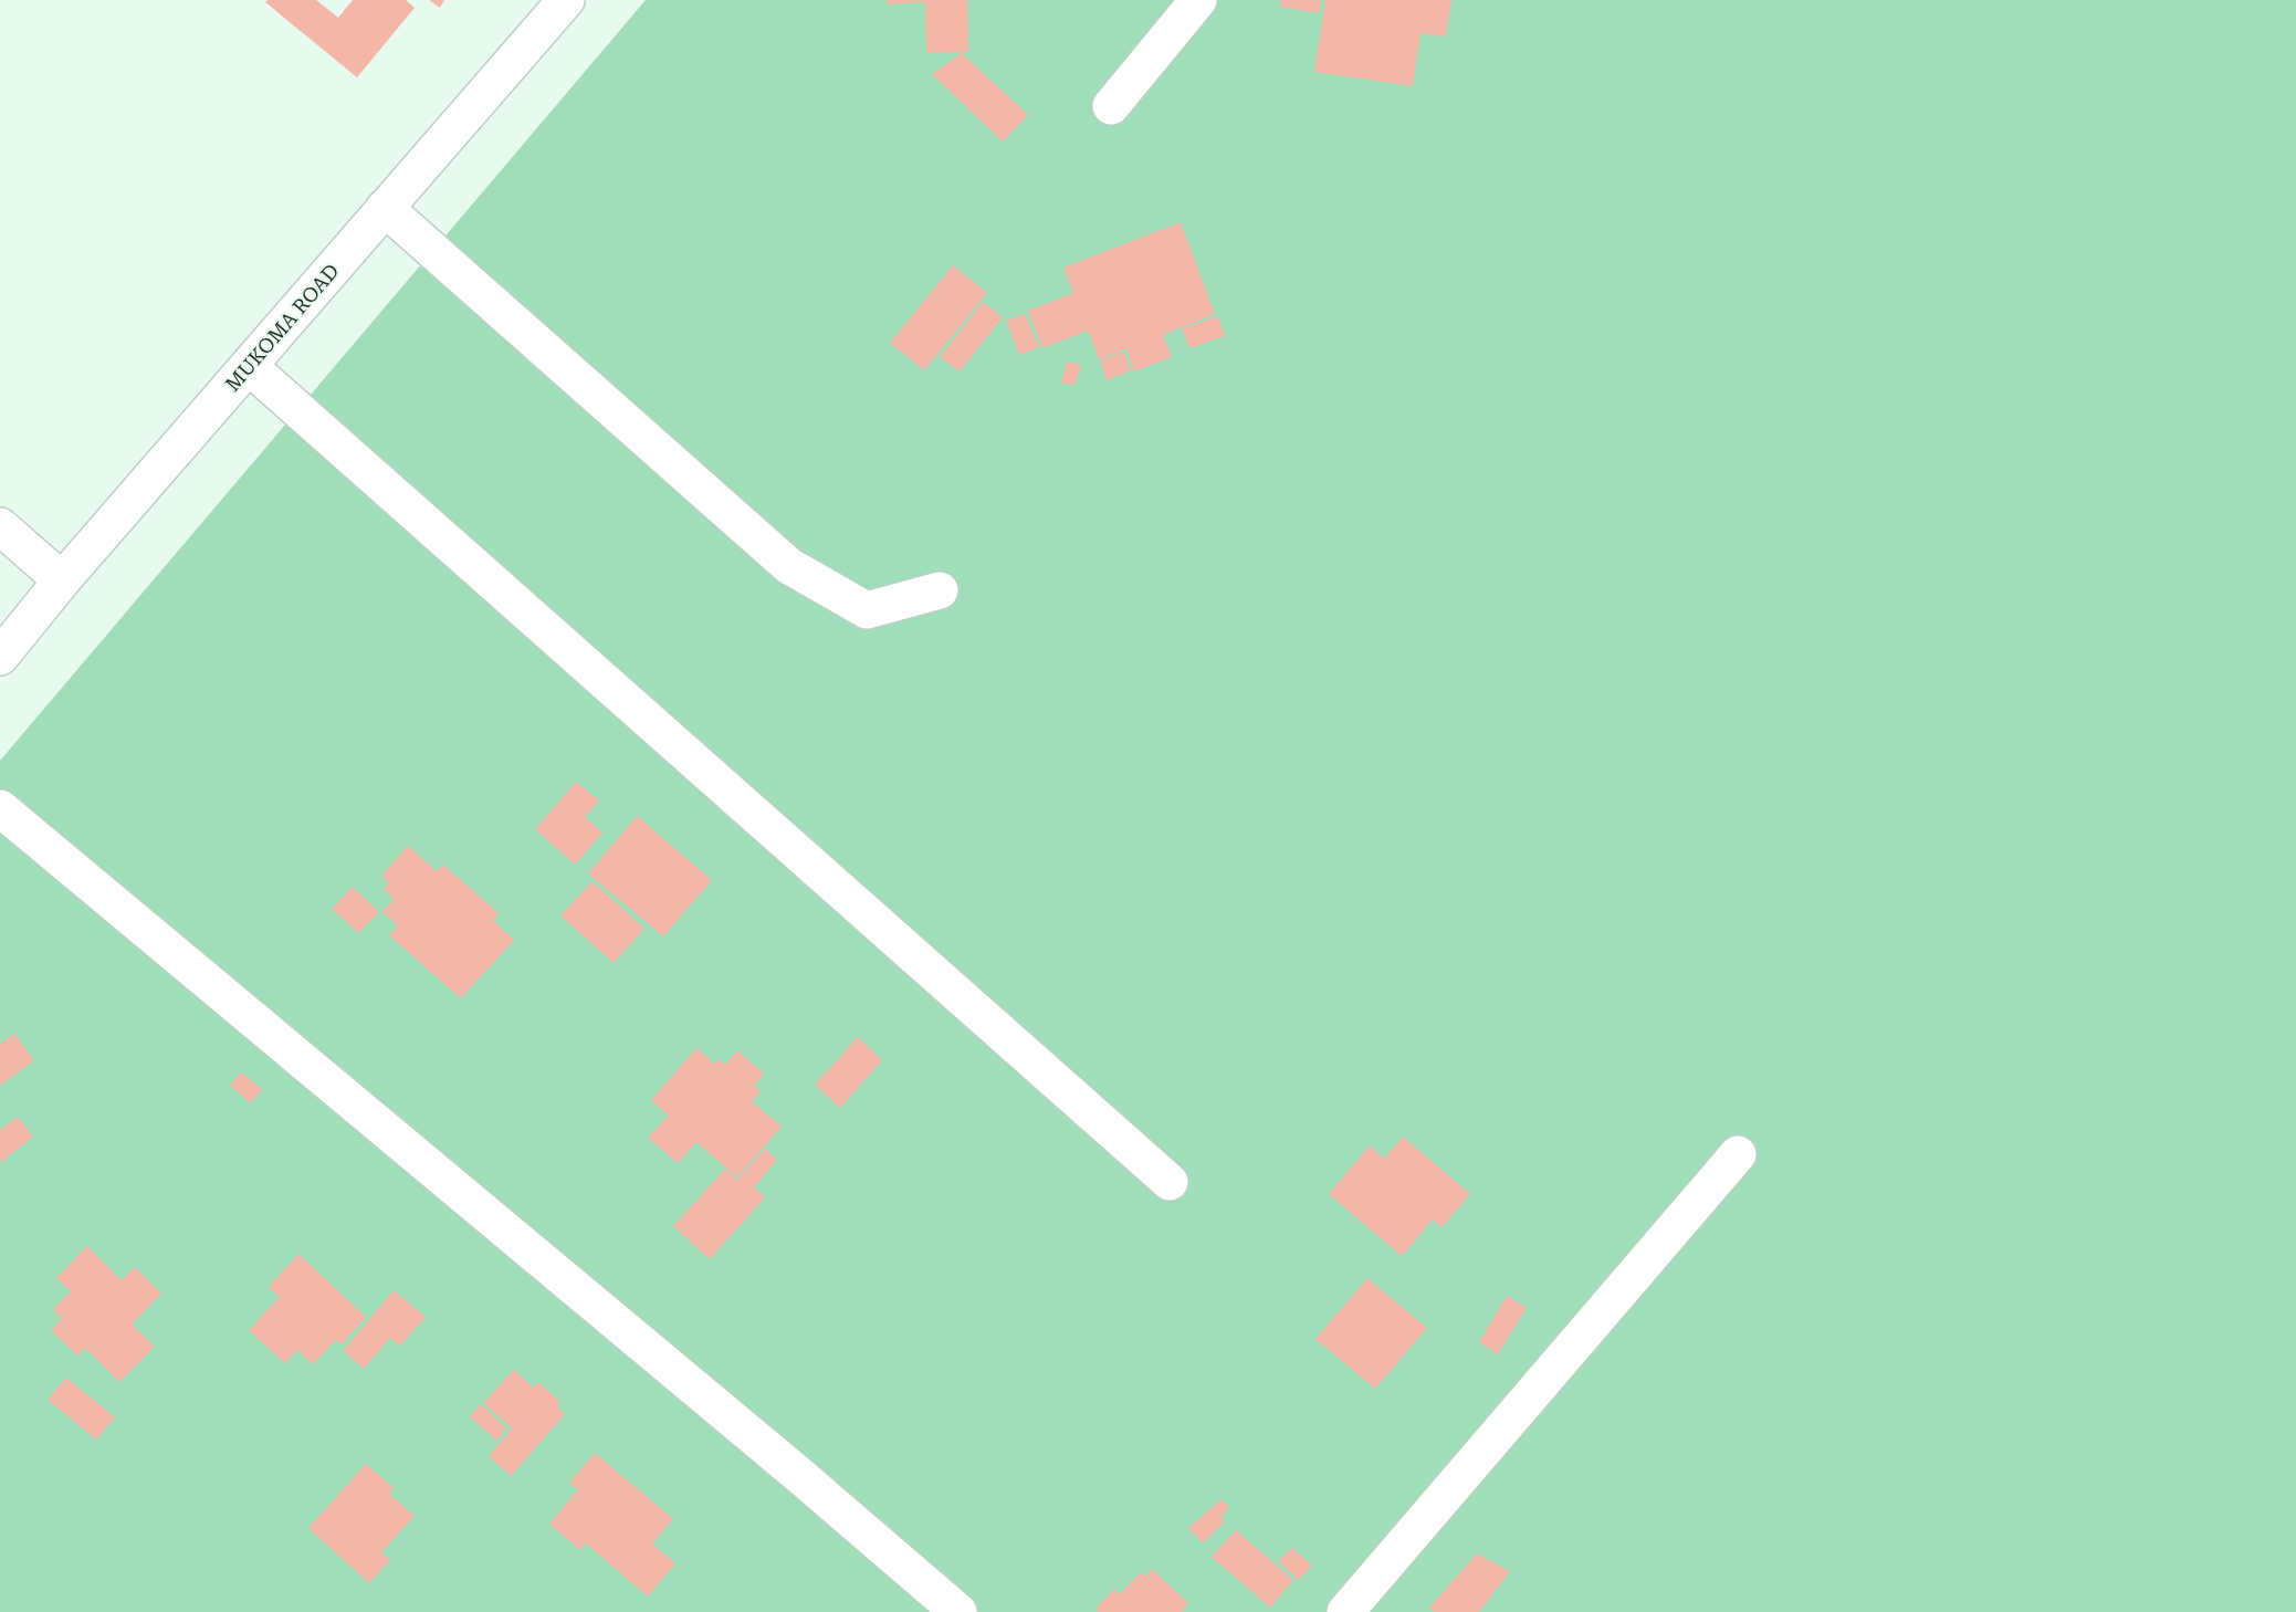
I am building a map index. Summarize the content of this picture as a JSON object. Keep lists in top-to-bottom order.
{
  "streets": {
    "street": ["MUKOMA ROAD"]
  }
}
